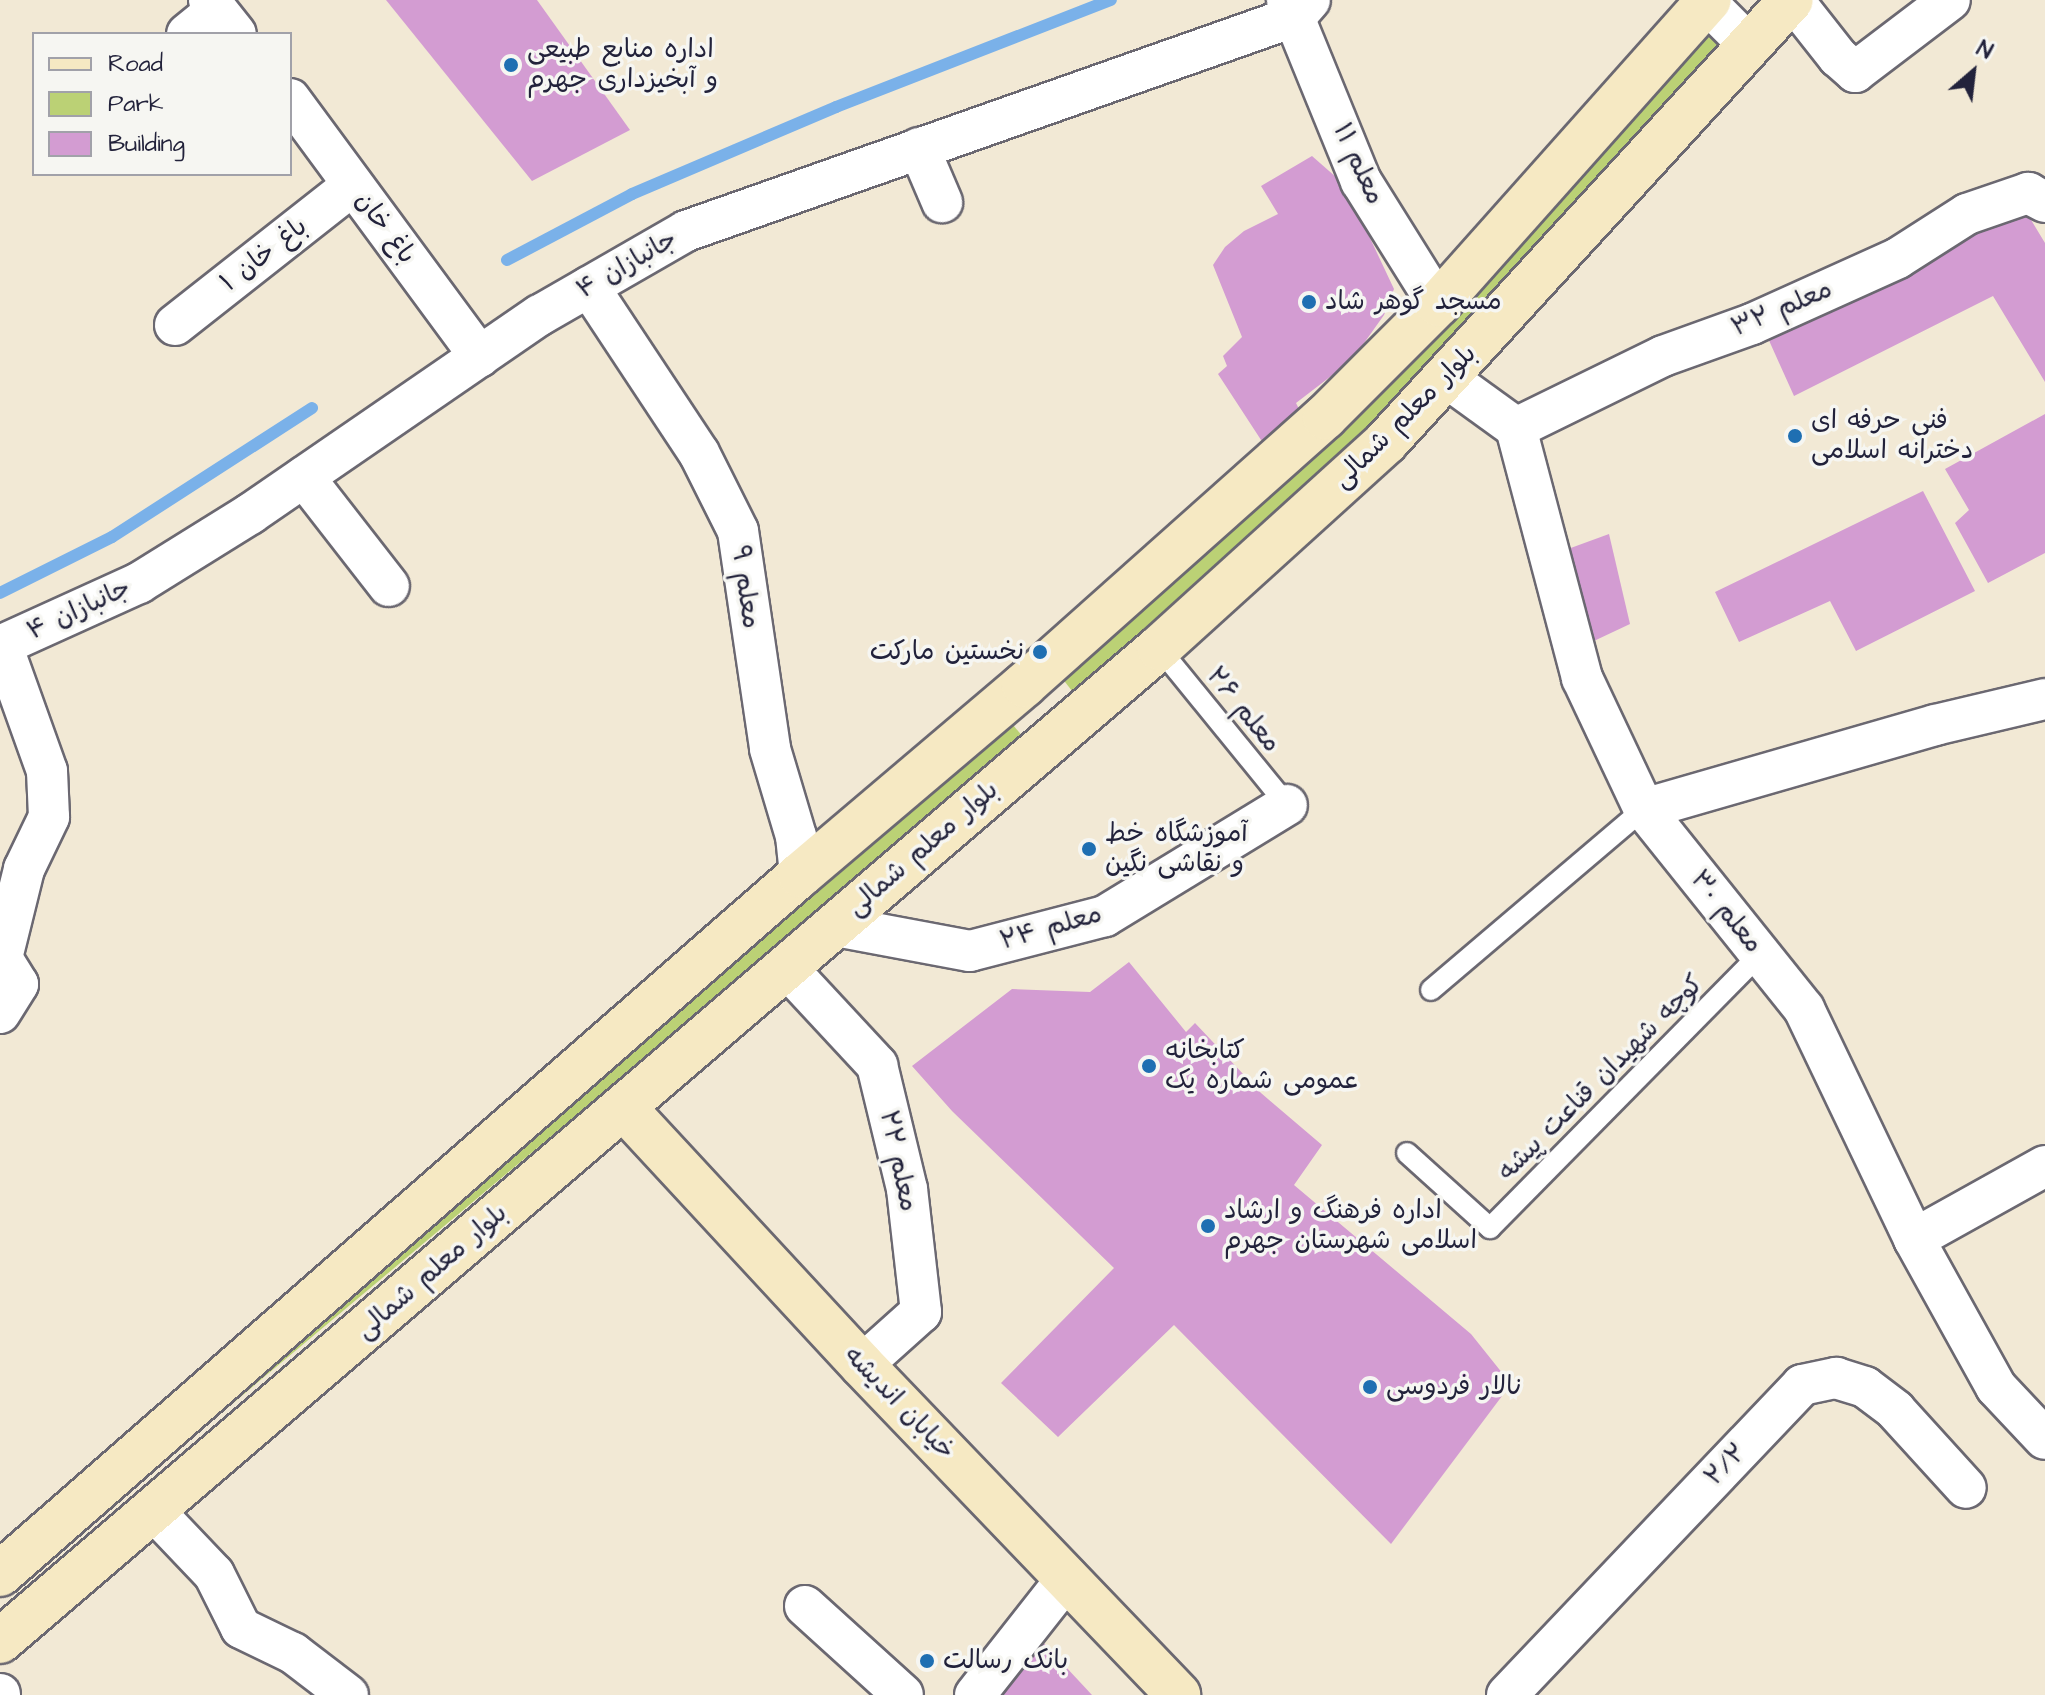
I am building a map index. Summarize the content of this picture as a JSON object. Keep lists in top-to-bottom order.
{
  "streets": {
    "main road": ["بلوار معلم شمالی", "خیابان اندیشه"],
    "street": [
      "معلم ۱۱",
      "باغ خان",
      "باغ خان ۱",
      "جانبازان ۴",
      "معلم ۳۲",
      "معلم ۹",
      "معلم ۳۰",
      "معلم ۲۴",
      "معلم ۲۲",
      "۲/۲"
    ],
    "lane": ["معلم ۲۶", "کوچه شهیدان قناعت پیشه"]
  },
  "crossings": [
    ["معلم ۱۱", "جانبازان ۴"],
    ["باغ خان", "باغ خان ۱"],
    ["باغ خان", "جانبازان ۴"],
    ["جانبازان ۴", "معلم ۹"],
    ["معلم ۳۲", "معلم ۳۰"],
    ["بلوار معلم شمالی", "معلم ۲۶"],
    ["بلوار معلم شمالی", "معلم ۲۴"],
    ["بلوار معلم شمالی", "معلم ۲۲"],
    ["بلوار معلم شمالی", "خیابان اندیشه"],
    ["معلم ۲۶", "معلم ۲۴"],
    ["معلم ۳۰", "کوچه شهیدان قناعت پیشه"],
    ["معلم ۲۲", "خیابان اندیشه"]
  ],
  "places": [
    "اداره منابع طبیعی و آبخیزداری جهرم",
    "مسجد گوهر شاد",
    "فنی حرفه ای دخترانه اسلامی",
    "نخستین مارکت",
    "آموزشگاه خط و نقاشی نگین",
    "کتابخانه عمومی شماره یک",
    "اداره فرهنگ و ارشاد اسلامی شهرستان جهرم",
    "نالار فردوسی",
    "بانک رسالت"
  ],
  "legend": ["Road", "Park", "Building"],
  "north": "top right"
}
